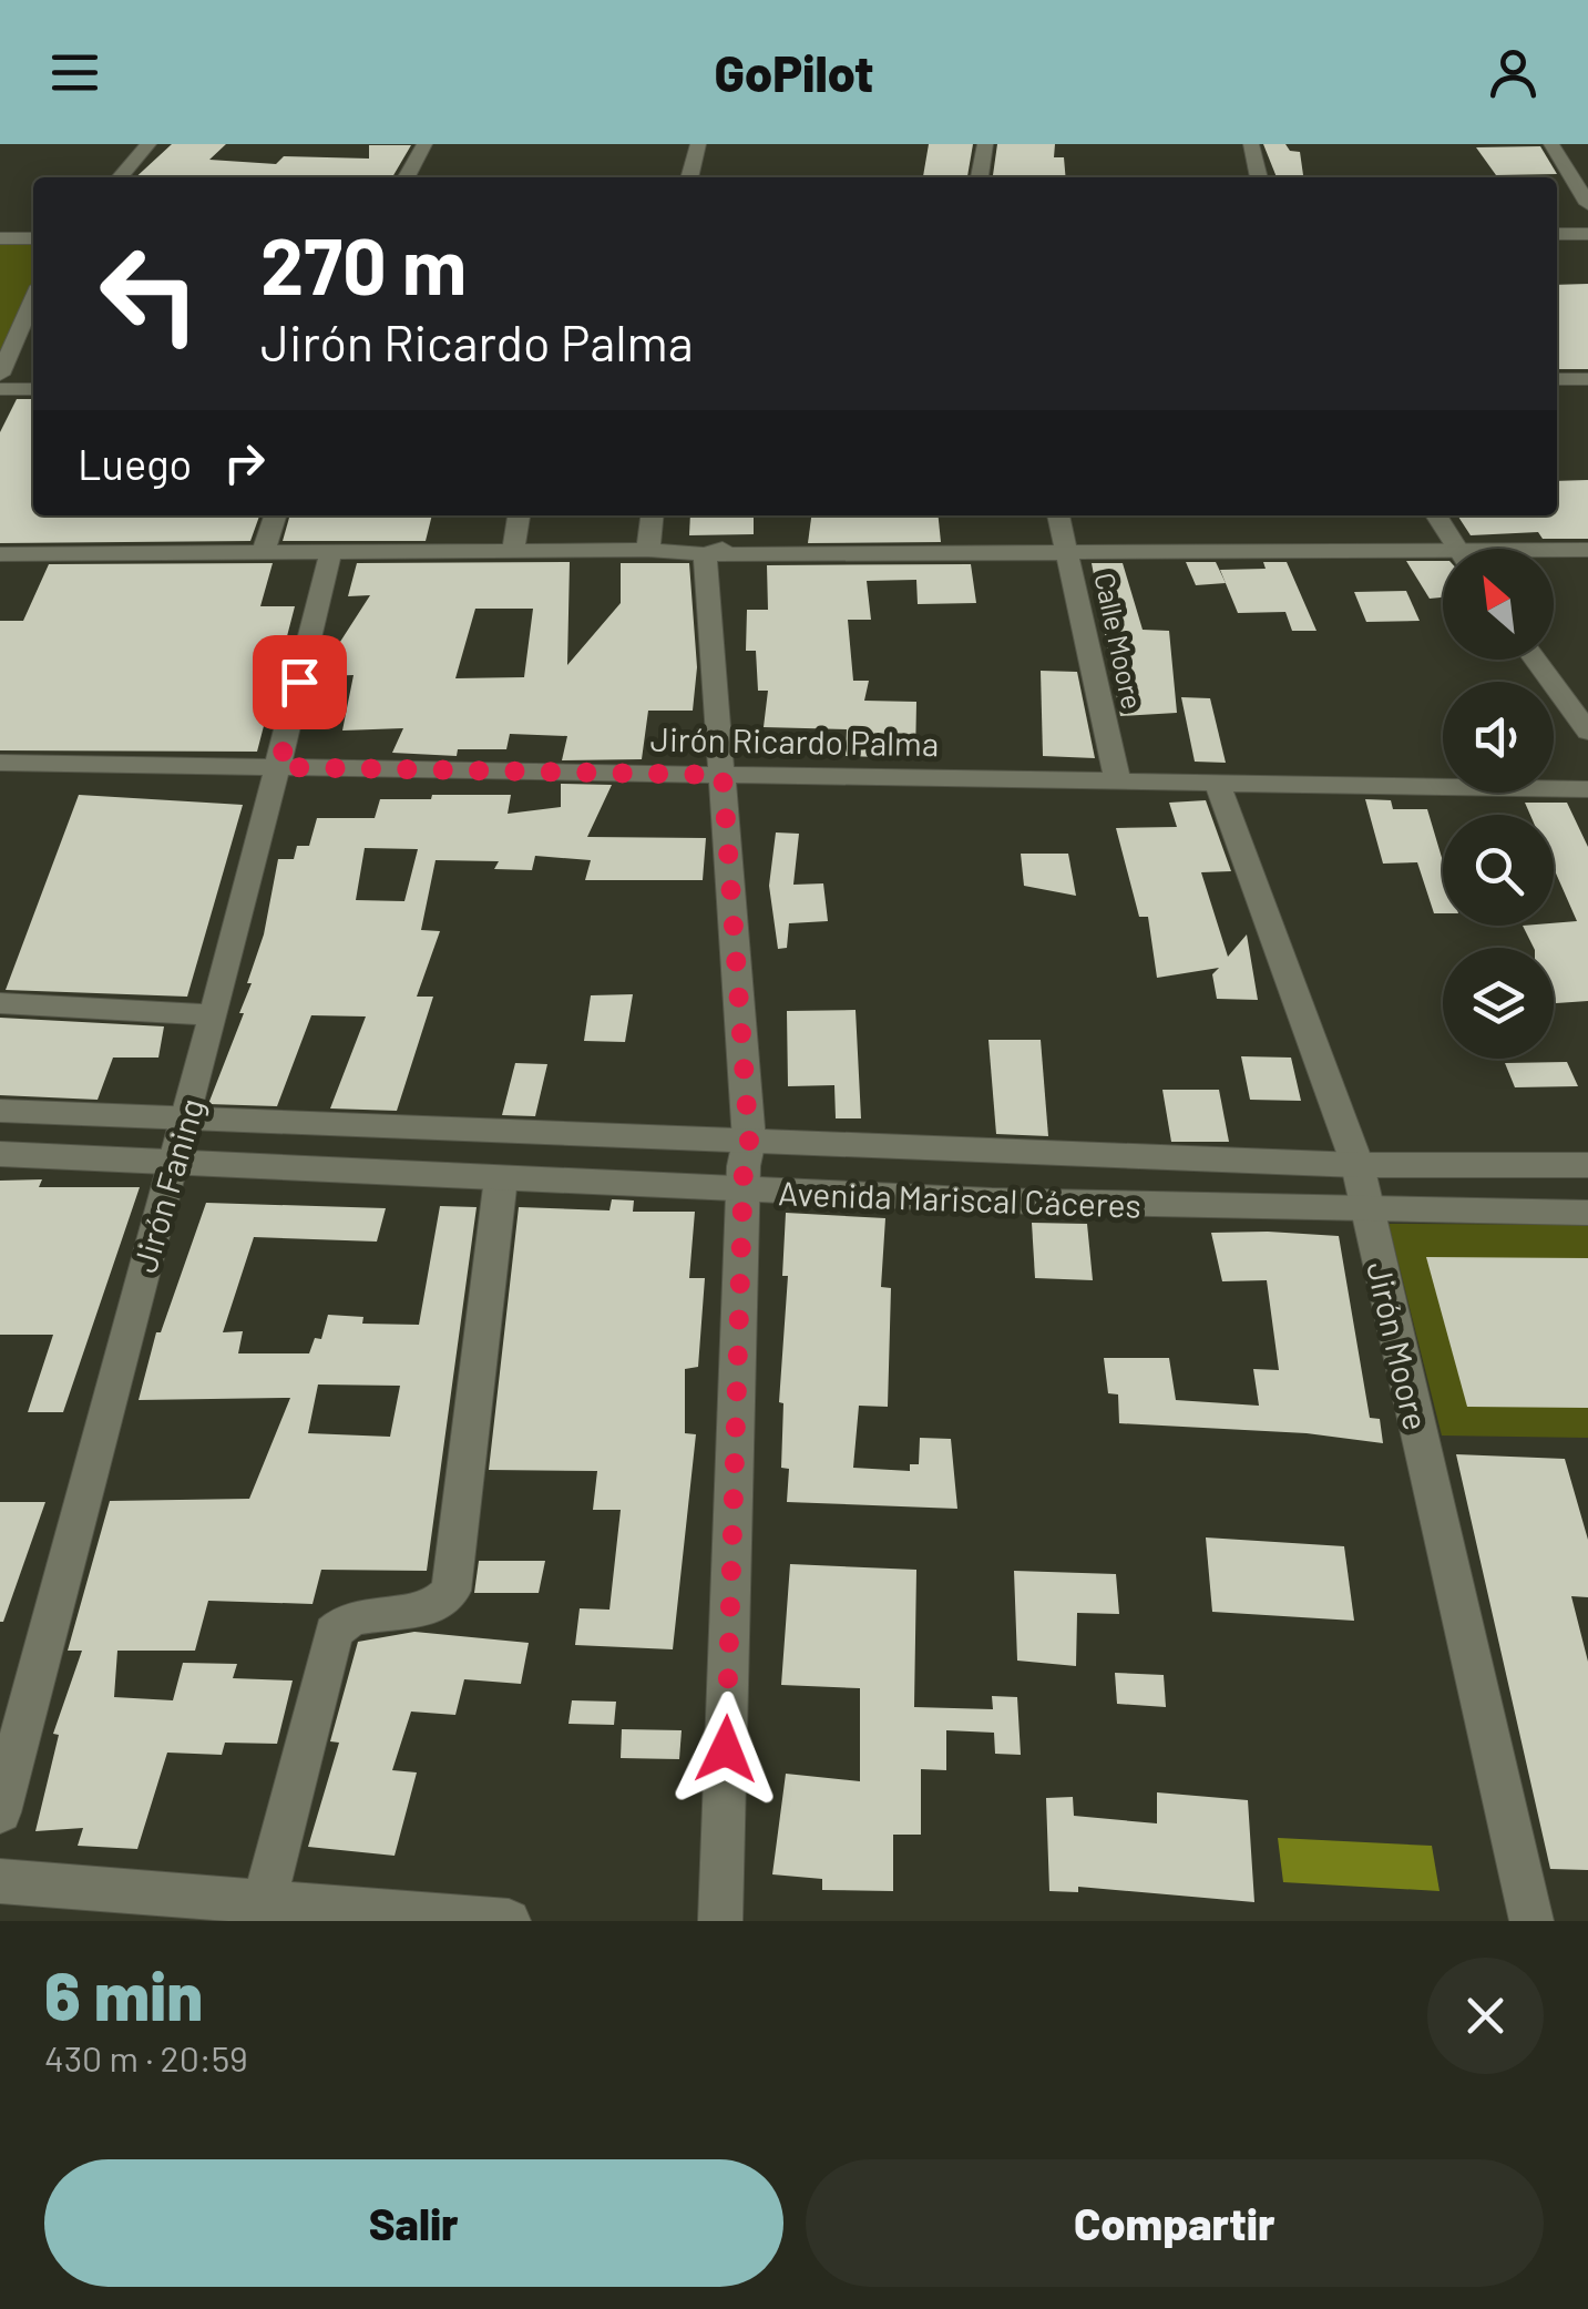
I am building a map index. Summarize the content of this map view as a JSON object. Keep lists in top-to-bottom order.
{
  "streets": {
    "street": [
      "Calle Moore",
      "Jirón Ricardo Palma",
      "Jirón Faning",
      "Avenida Mariscal Cáceres",
      "Jirón Moore"
    ]
  },
  "crossings": [
    ["Calle Moore", "Jirón Ricardo Palma"],
    ["Jirón Ricardo Palma", "Jirón Faning"],
    ["Jirón Ricardo Palma", "Jirón Moore"],
    ["Jirón Faning", "Avenida Mariscal Cáceres"],
    ["Avenida Mariscal Cáceres", "Jirón Moore"]
  ],
  "north": "top left",
  "page": {
    "header": "GoPilot",
    "turn": ["270 m", "Jirón Ricardo Palma"],
    "then": "Luego",
    "heading": ["6 min", "430 m · 20:59"],
    "buttons": ["Salir", "Compartir"]
  }
}
